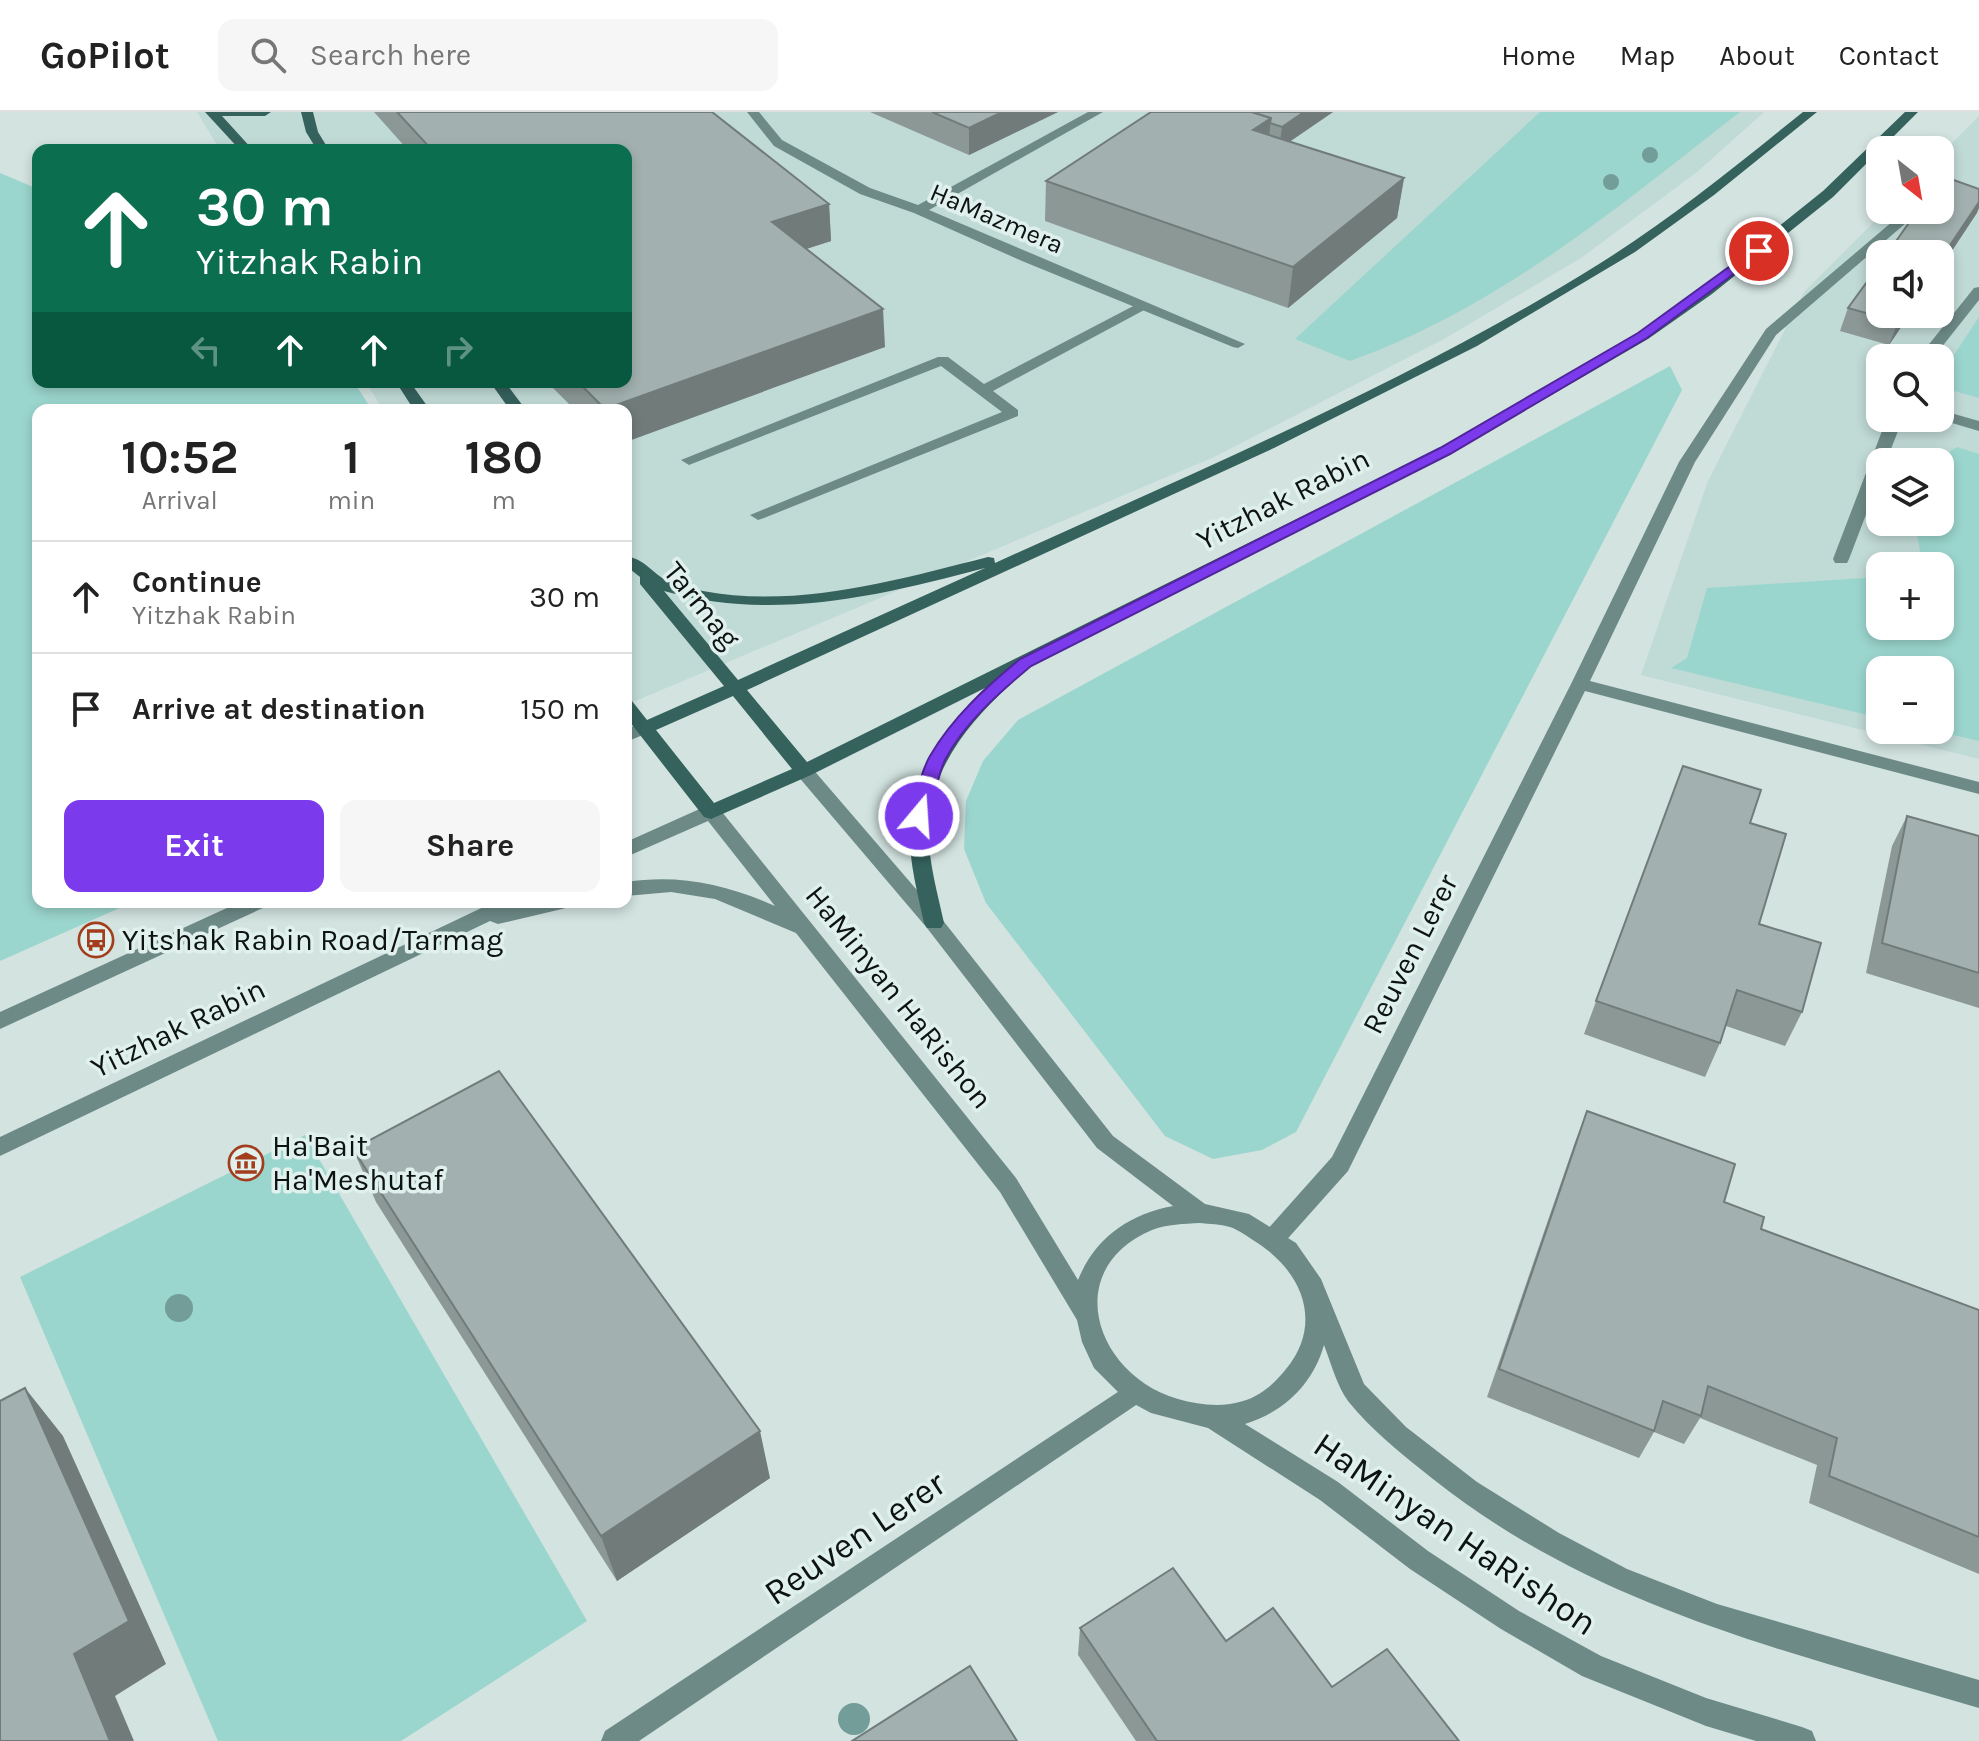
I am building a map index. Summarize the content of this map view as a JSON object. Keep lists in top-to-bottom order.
{
  "streets": {
    "main road": ["Yitzhak Rabin", "Tarmag", "HaMinyan HaRishon"],
    "street": ["HaMazmera", "Reuven Lerer"]
  },
  "crossings": [
    ["Yitzhak Rabin", "Tarmag"],
    ["Yitzhak Rabin", "HaMinyan HaRishon"],
    ["Reuven Lerer", "HaMinyan HaRishon"]
  ],
  "places": {
    "bus stop": ["Yitshak Rabin Road/Tarmag"],
    "museum": ["Ha'Bait Ha'Meshutaf"]
  },
  "north": "bottom right",
  "page": {
    "header": "GoPilot",
    "search": "Search here",
    "nav": [
      "Home",
      "Map",
      "About",
      "Contact"
    ],
    "map_buttons": ["+", "−"],
    "turn": ["30 m", "Yitzhak Rabin"],
    "eta": [
      "10:52",
      "Arrival",
      "1",
      "min",
      "180",
      "m"
    ],
    "list": [
      {
        "name": "Continue",
        "note": "Yitzhak Rabin",
        "value": "30 m"
      },
      {
        "name": "Arrive at destination",
        "value": "150 m"
      }
    ],
    "buttons": ["Exit", "Share"]
  }
}
